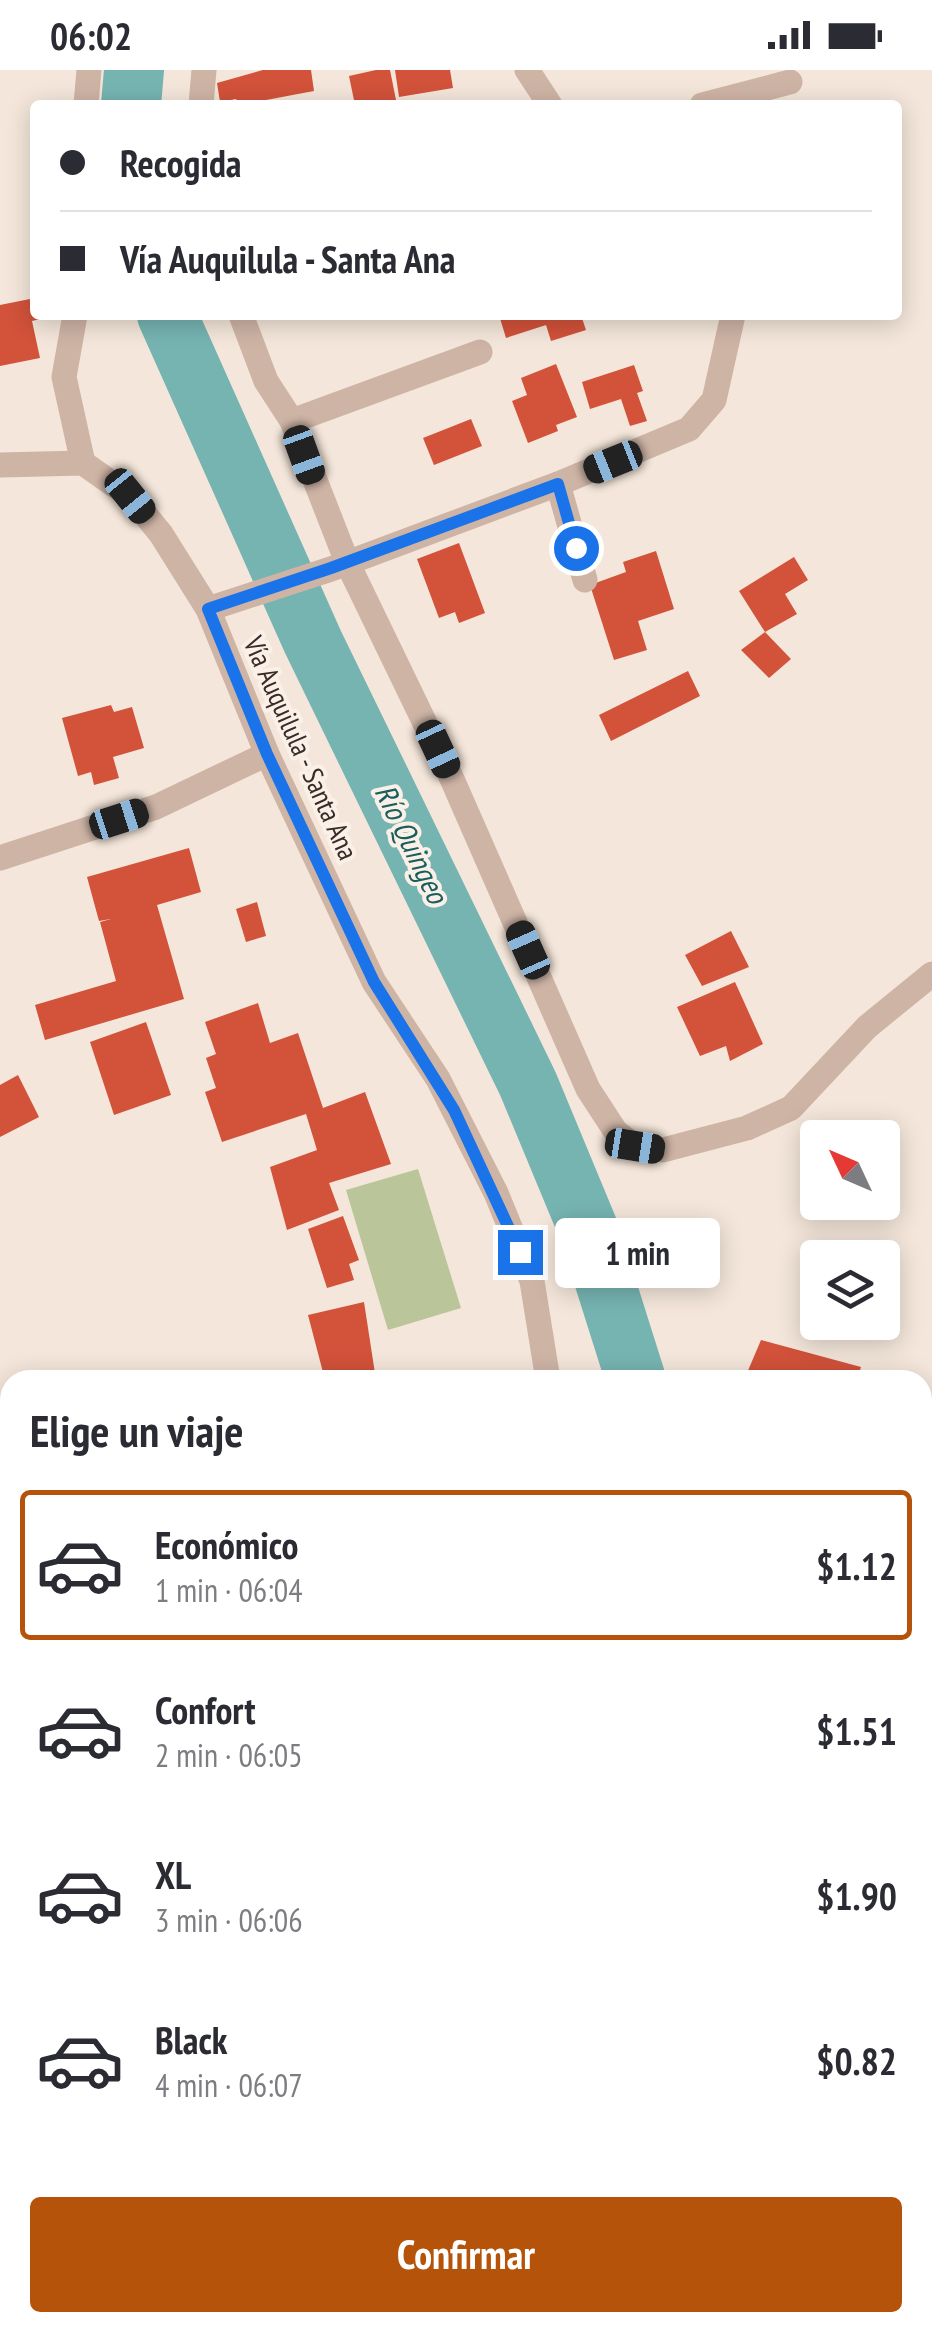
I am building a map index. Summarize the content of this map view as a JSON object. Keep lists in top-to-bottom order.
{
  "streets": {
    "street": ["Vía Auquilula - Santa Ana"]
  },
  "water": ["Río Quingeo"],
  "north": "top left",
  "page": {
    "status": "06:02",
    "banner": ["Recogida", "Vía Auquilula - Santa Ana"],
    "bubble": "1 min",
    "heading": "Elige un viaje",
    "list": [
      {
        "name": "Económico",
        "note": "1 min · 06:04",
        "value": "$1.12"
      },
      {
        "name": "Confort",
        "note": "2 min · 06:05",
        "value": "$1.51"
      },
      {
        "name": "XL",
        "note": "3 min · 06:06",
        "value": "$1.90"
      },
      {
        "name": "Black",
        "note": "4 min · 06:07",
        "value": "$0.82"
      }
    ],
    "buttons": "Confirmar"
  }
}
